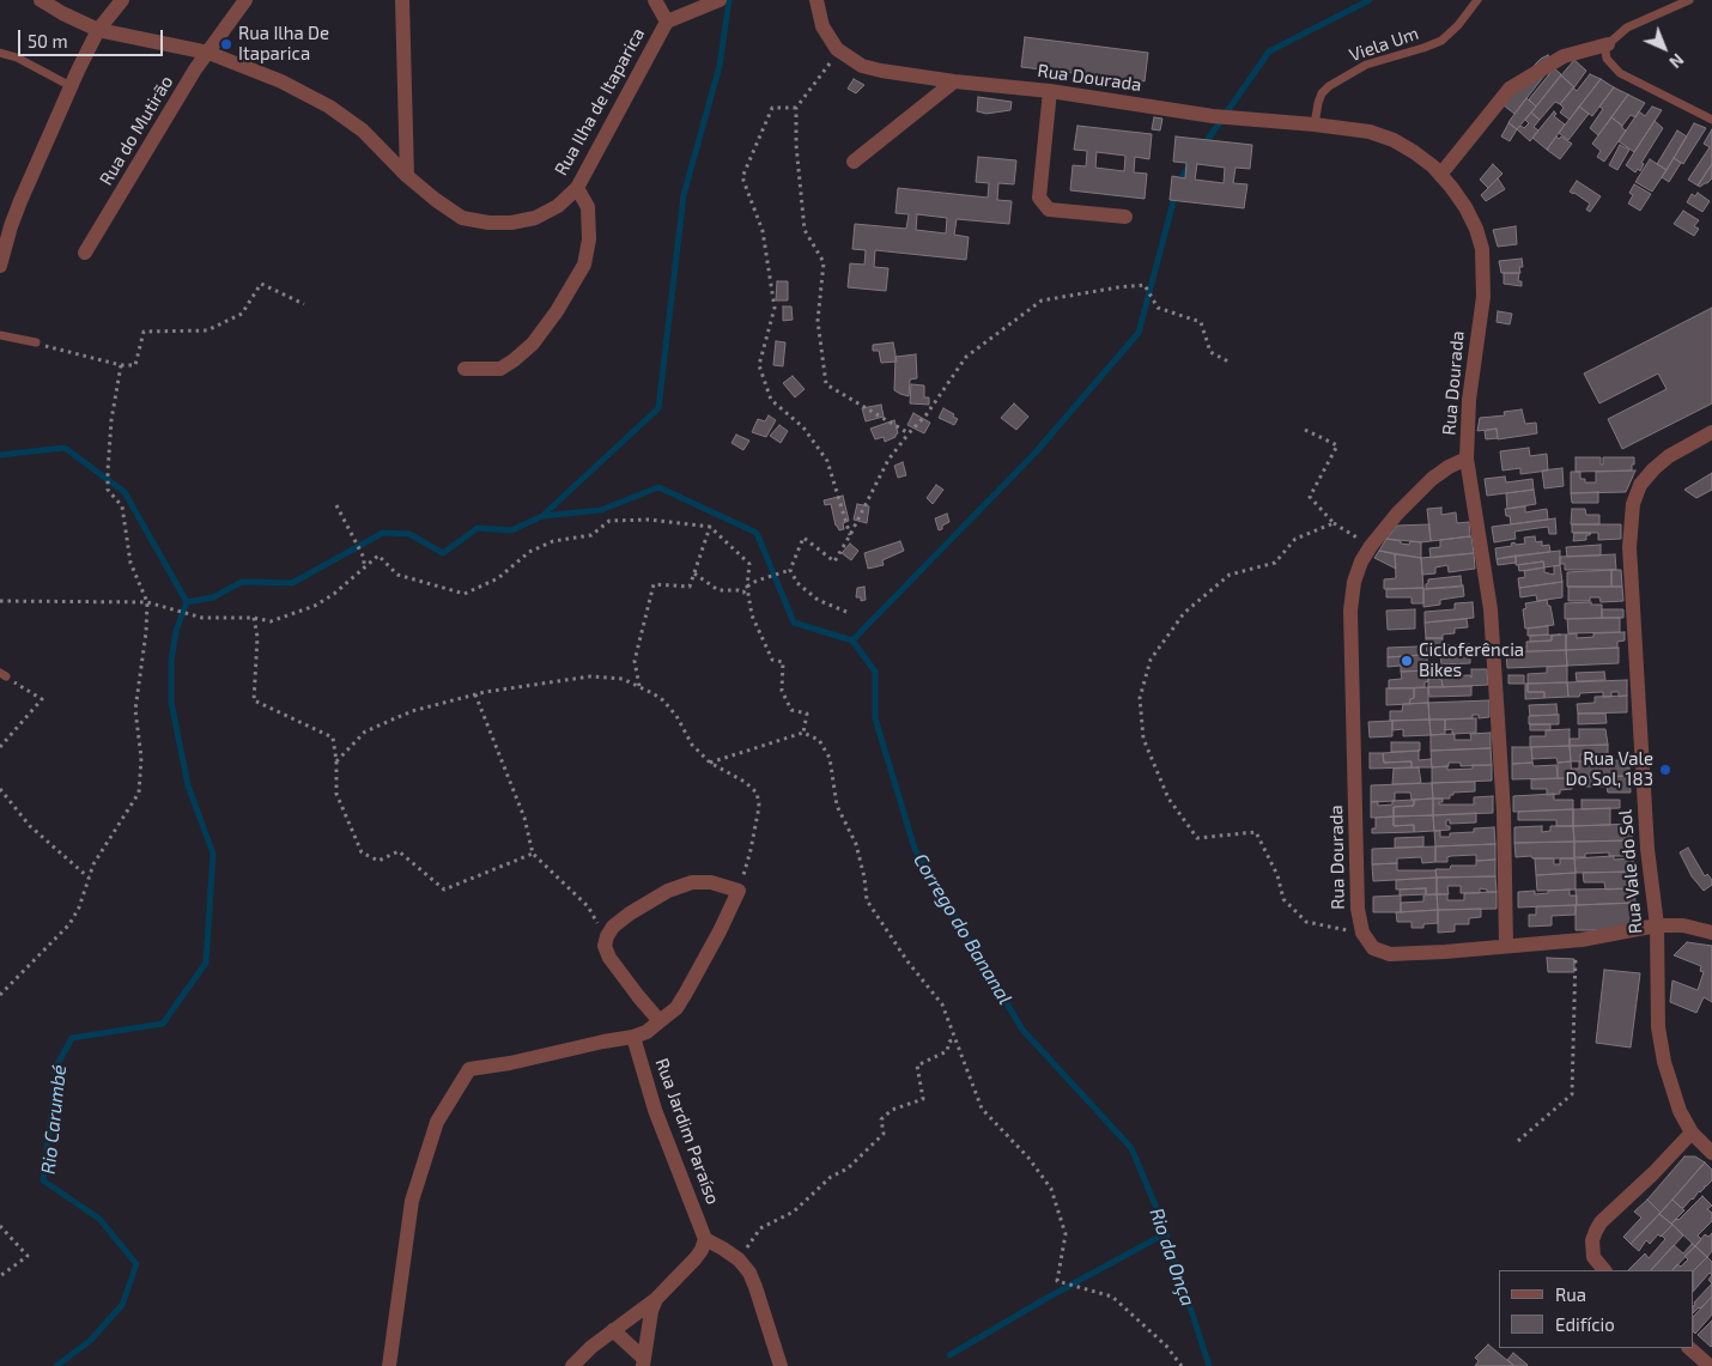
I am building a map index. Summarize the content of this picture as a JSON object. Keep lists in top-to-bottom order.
{
  "streets": {
    "street": [
      "Rua Dourada",
      "Rua Ilha de Itaparica",
      "Rua do Mutirão",
      "Rua Vale do Sol",
      "Rua Jardim Paraíso"
    ],
    "lane": ["Viela Um"]
  },
  "crossings": [
    ["Viela Um", "Rua Dourada"],
    ["Rua Dourada", "Rua Vale do Sol"],
    ["Rua Ilha de Itaparica", "Rua do Mutirão"]
  ],
  "water": ["Corrego do Bananal", "Rio Carumbé", "Rio da Onça"],
  "places": ["Rua Ilha De Itaparica", "Cicloferência Bikes", "Rua Vale Do Sol, 183"],
  "legend": ["Rua", "Edifício"],
  "scale_bar": "50 m",
  "north": "bottom right"
}
